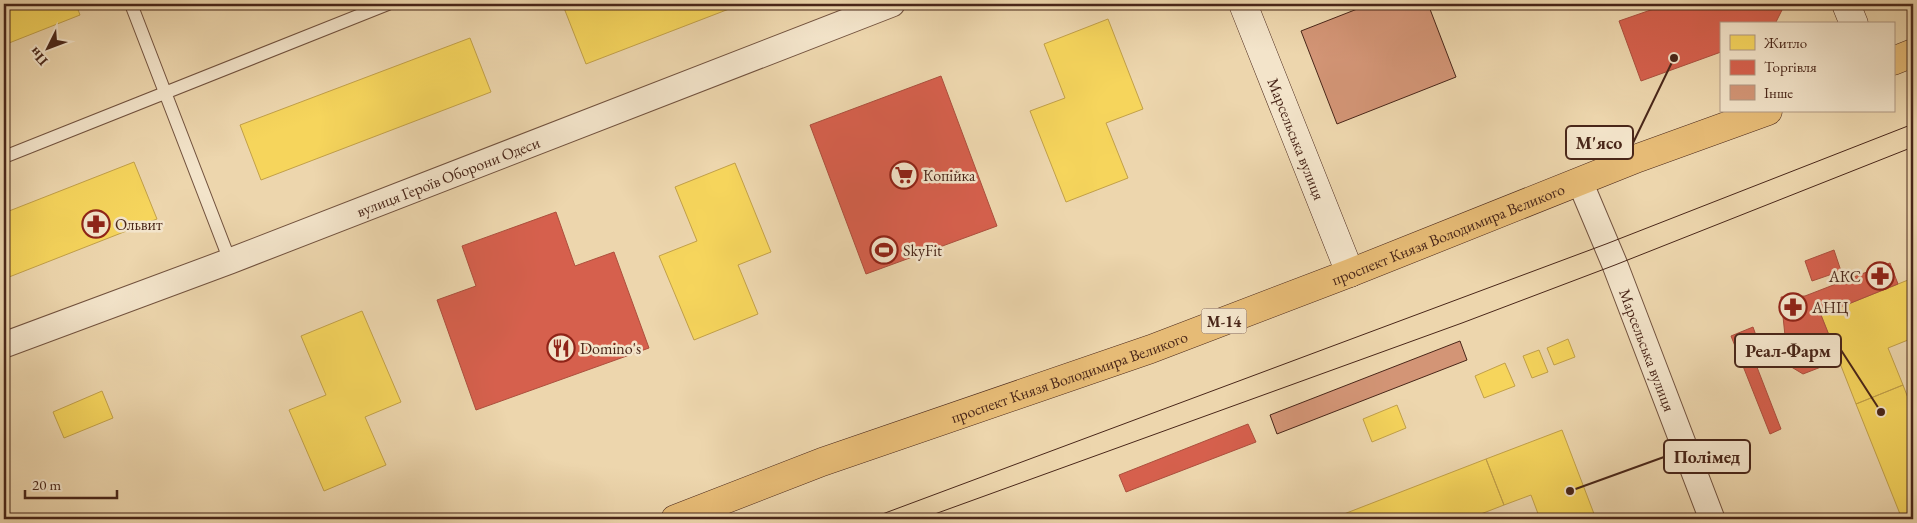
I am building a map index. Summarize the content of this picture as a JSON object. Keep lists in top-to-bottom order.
{
  "streets": {
    "main road": ["проспект Князя Володимира Великого", "М-14"],
    "street": ["Марсельська вулиця", "вулиця Героїв Оборони Одеси"]
  },
  "crossings": [
    ["Марсельська вулиця", "проспект Князя Володимира Великого"]
  ],
  "places": {
    "other": ["М'ясо", "Реал-Фарм", "Полімед"],
    "supermarket": ["Копійка"],
    "pharmacy": ["Ольвит", "АКС", "АНЦ"],
    "sports": ["SkyFit"],
    "restaurant": ["Domino's"]
  },
  "legend": ["Житло", "Торгівля", "Інше"],
  "scale_bar": "20 m",
  "north": "bottom left"
}
